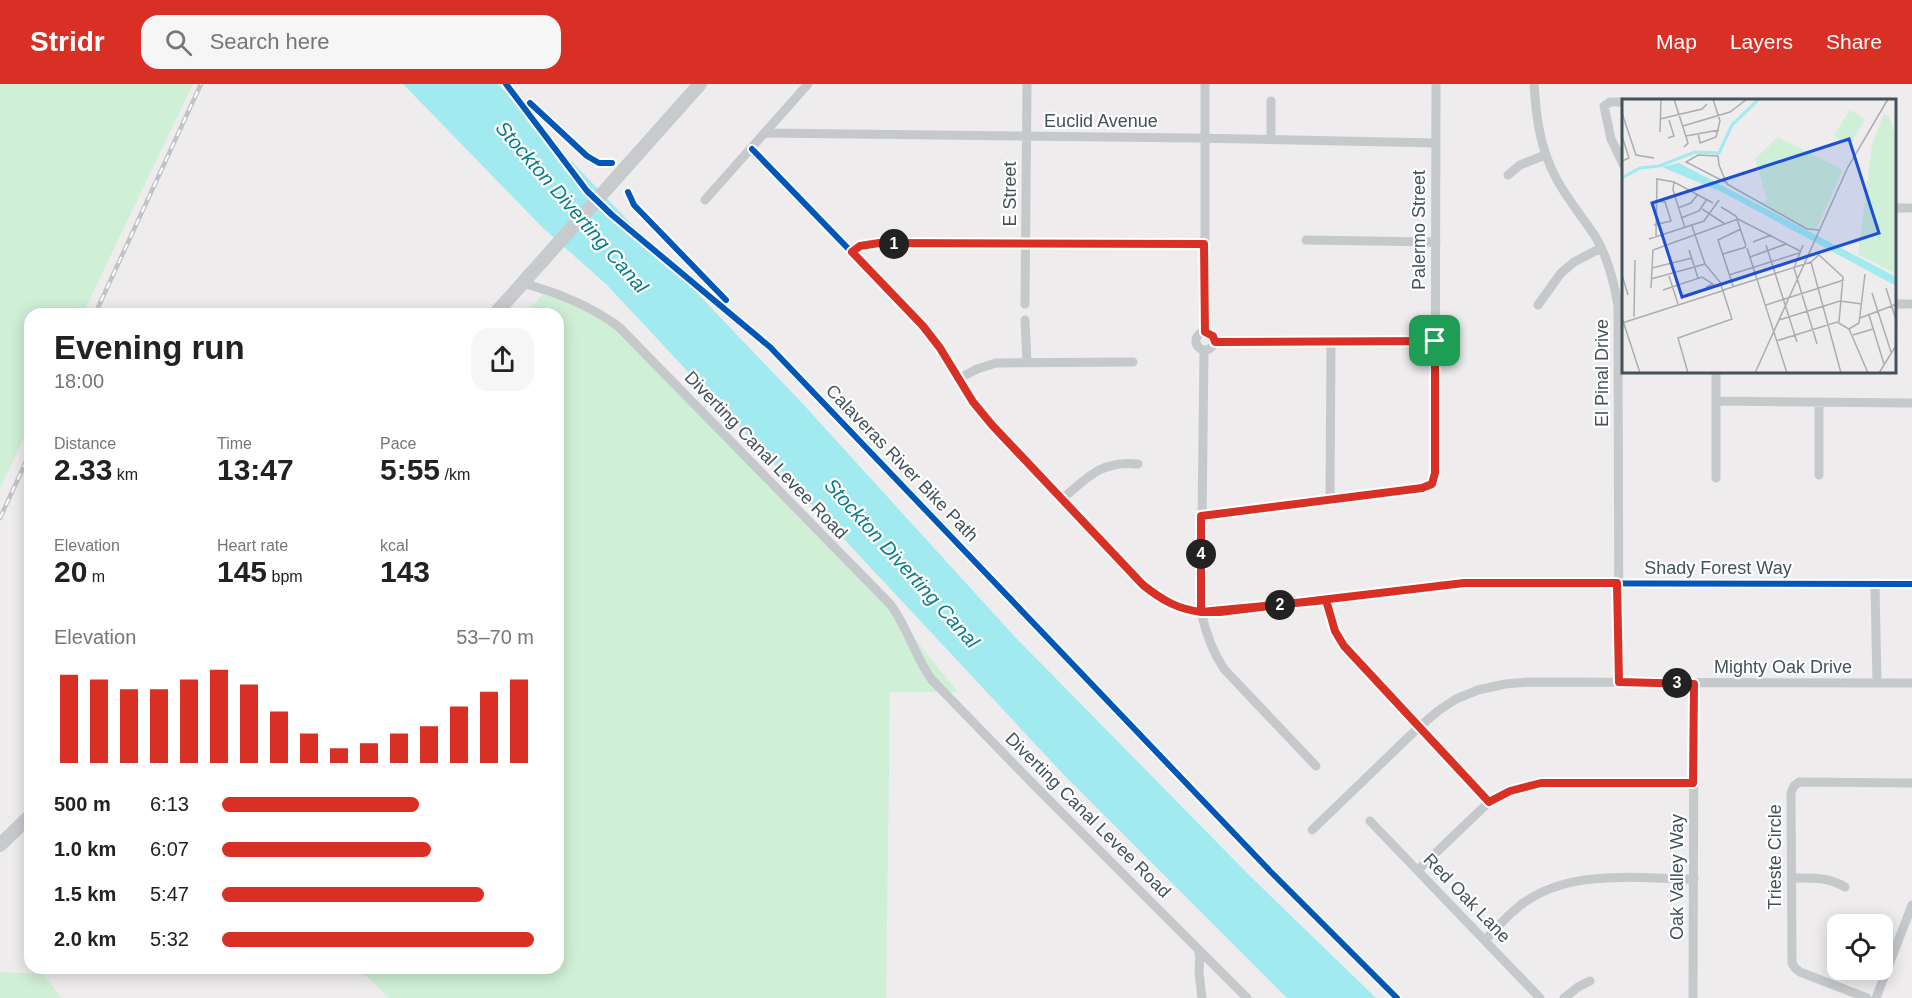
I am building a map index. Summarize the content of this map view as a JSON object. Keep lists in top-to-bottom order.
{
  "streets": {
    "street": [
      "Euclid Avenue",
      "E Street",
      "Palermo Street",
      "El Pinal Drive",
      "Diverting Canal Levee Road",
      "Shady Forest Way",
      "Mighty Oak Drive",
      "Trieste Circle",
      "Oak Valley Way",
      "Red Oak Lane"
    ],
    "cycle path": ["Calaveras River Bike Path"]
  },
  "crossings": [
    ["Euclid Avenue", "E Street"],
    ["Euclid Avenue", "Palermo Street"],
    ["El Pinal Drive", "Shady Forest Way"],
    ["El Pinal Drive", "Mighty Oak Drive"],
    ["Mighty Oak Drive", "Oak Valley Way"]
  ],
  "water": ["Stockton Diverting Canal"],
  "page": {
    "header": "Stridr",
    "search": "Search here",
    "nav": ["Map", "Layers", "Share"],
    "pins": [
      "1",
      "4",
      "2",
      "3"
    ],
    "heading": ["Evening run", "18:00"],
    "stats": [
      ["Distance", "2.33 km"],
      ["Time", "13:47"],
      ["Pace", "5:55 /km"],
      ["Elevation", "20 m"],
      ["Heart rate", "145 bpm"],
      ["kcal", "143"]
    ],
    "chart": ["Elevation", "53–70 m"],
    "list": [
      {
        "name": "500 m",
        "note": "6:13"
      },
      {
        "name": "1.0 km",
        "note": "6:07"
      },
      {
        "name": "1.5 km",
        "note": "5:47"
      },
      {
        "name": "2.0 km",
        "note": "5:32"
      }
    ]
  }
}
